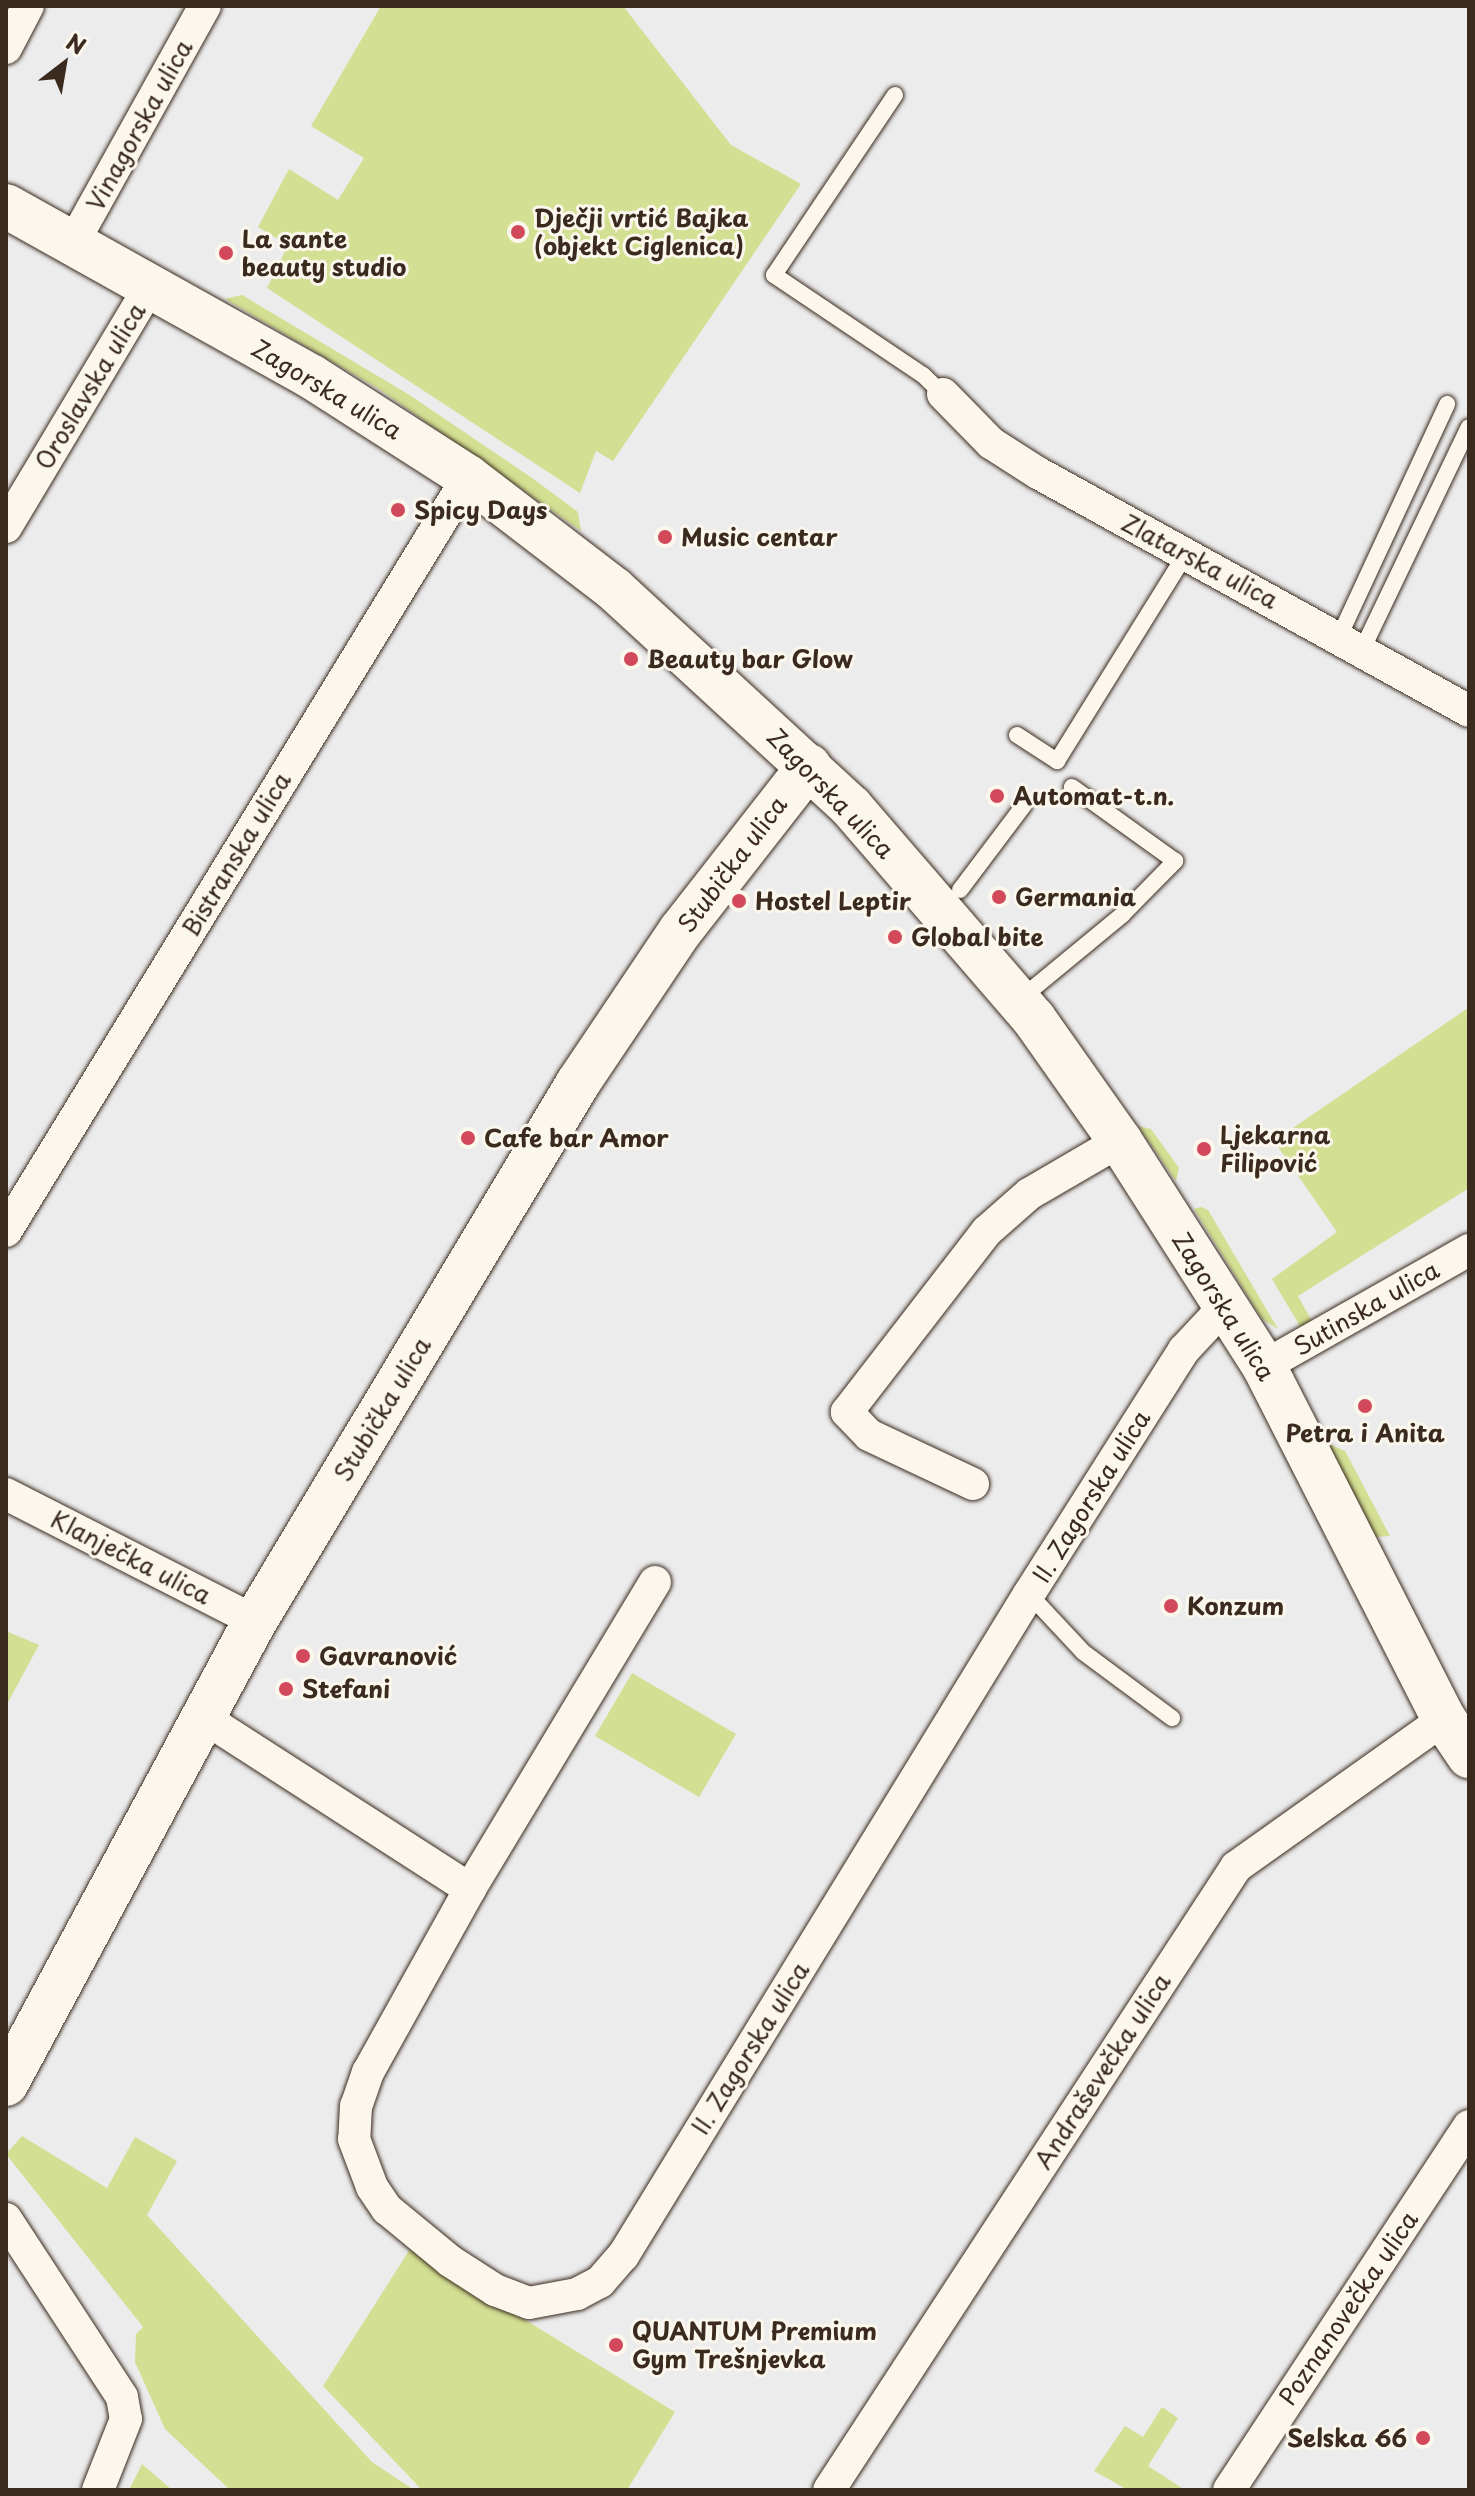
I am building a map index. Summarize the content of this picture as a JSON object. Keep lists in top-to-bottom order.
{
  "streets": {
    "street": [
      "Vinagorska ulica",
      "Oroslavska ulica",
      "Zagorska ulica",
      "Zlatarska ulica",
      "Bistranska ulica",
      "Stubička ulica",
      "Sutinska ulica",
      "II. Zagorska ulica",
      "Klanječka ulica",
      "Andraševečka ulica",
      "Poznanovečka ulica"
    ]
  },
  "crossings": [
    ["Vinagorska ulica", "Zagorska ulica"],
    ["Oroslavska ulica", "Zagorska ulica"],
    ["Zagorska ulica", "Bistranska ulica"],
    ["Zagorska ulica", "Stubička ulica"],
    ["Zagorska ulica", "Sutinska ulica"],
    ["Zagorska ulica", "II. Zagorska ulica"],
    ["Zagorska ulica", "Andraševečka ulica"],
    ["Stubička ulica", "Klanječka ulica"]
  ],
  "places": [
    "Dječji vrtić Bajka (objekt Ciglenica)",
    "La sante beauty studio",
    "Spicy Days",
    "Music centar",
    "Beauty bar Glow",
    "Automat-t.n.",
    "Germania",
    "Hostel Leptir",
    "Global bite",
    "Cafe bar Amor",
    "Ljekarna Filipović",
    "Petra i Anita",
    "Konzum",
    "Gavranović",
    "Stefani",
    "QUANTUM Premium Gym Trešnjevka",
    "Selska 66"
  ],
  "north": "top right"
}
